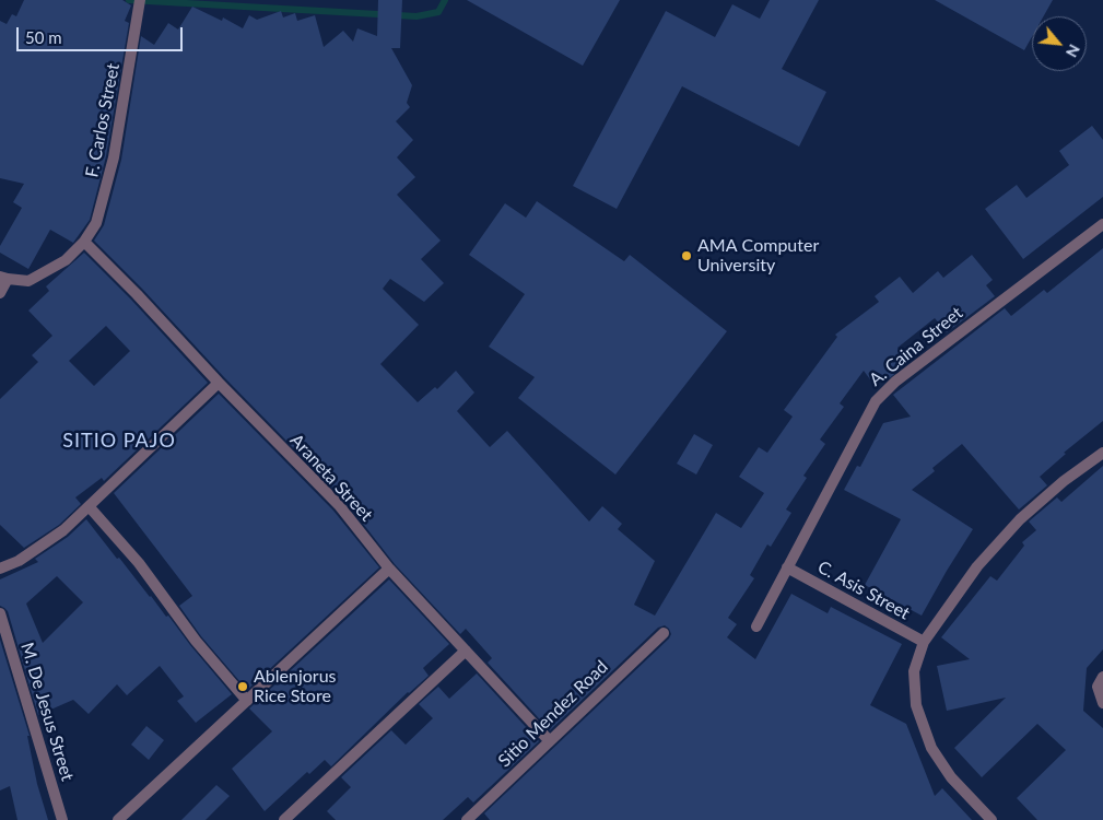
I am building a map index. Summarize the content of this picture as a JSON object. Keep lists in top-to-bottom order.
{
  "streets": {
    "street": [
      "F. Carlos Street",
      "A. Caina Street",
      "Araneta Street",
      "C. Asis Street",
      "M. De Jesus Street",
      "Sitio Mendez Road"
    ]
  },
  "crossings": [
    ["F. Carlos Street", "Araneta Street"],
    ["A. Caina Street", "C. Asis Street"],
    ["Araneta Street", "Sitio Mendez Road"]
  ],
  "districts": ["SITIO PAJO"],
  "places": ["AMA Computer University", "Ablenjorus Rice Store"],
  "scale_bar": "50 m",
  "north": "bottom right"
}
